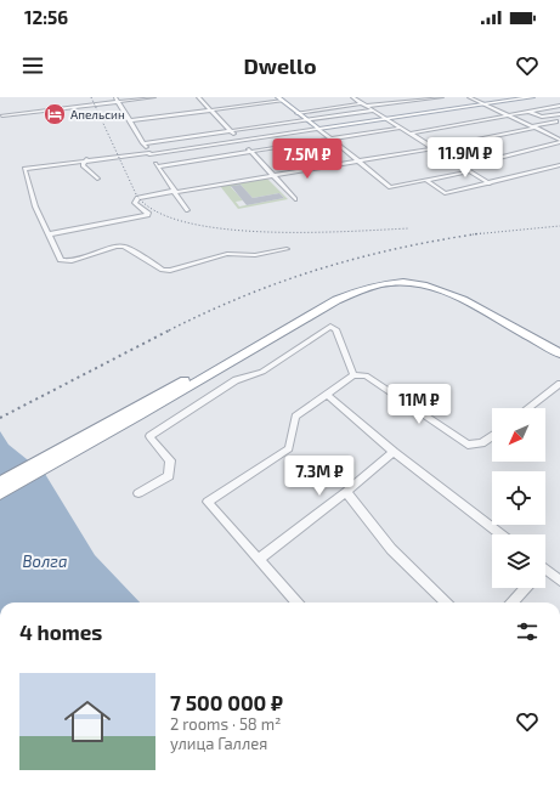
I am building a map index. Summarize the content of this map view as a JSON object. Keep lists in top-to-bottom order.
{
  "water": ["Волга"],
  "places": {
    "hotel": ["Апельсин"]
  },
  "north": "bottom left",
  "page": {
    "status": "12:56",
    "header": "Dwello",
    "price": [
      "11.9M ₽",
      "7.5M ₽",
      "11M ₽",
      "7.3M ₽"
    ],
    "heading": "4 homes",
    "list": [
      {
        "name": "7 500 000 ₽",
        "note": "2 rooms · 58 m² · улица Галлея"
      }
    ]
  }
}
